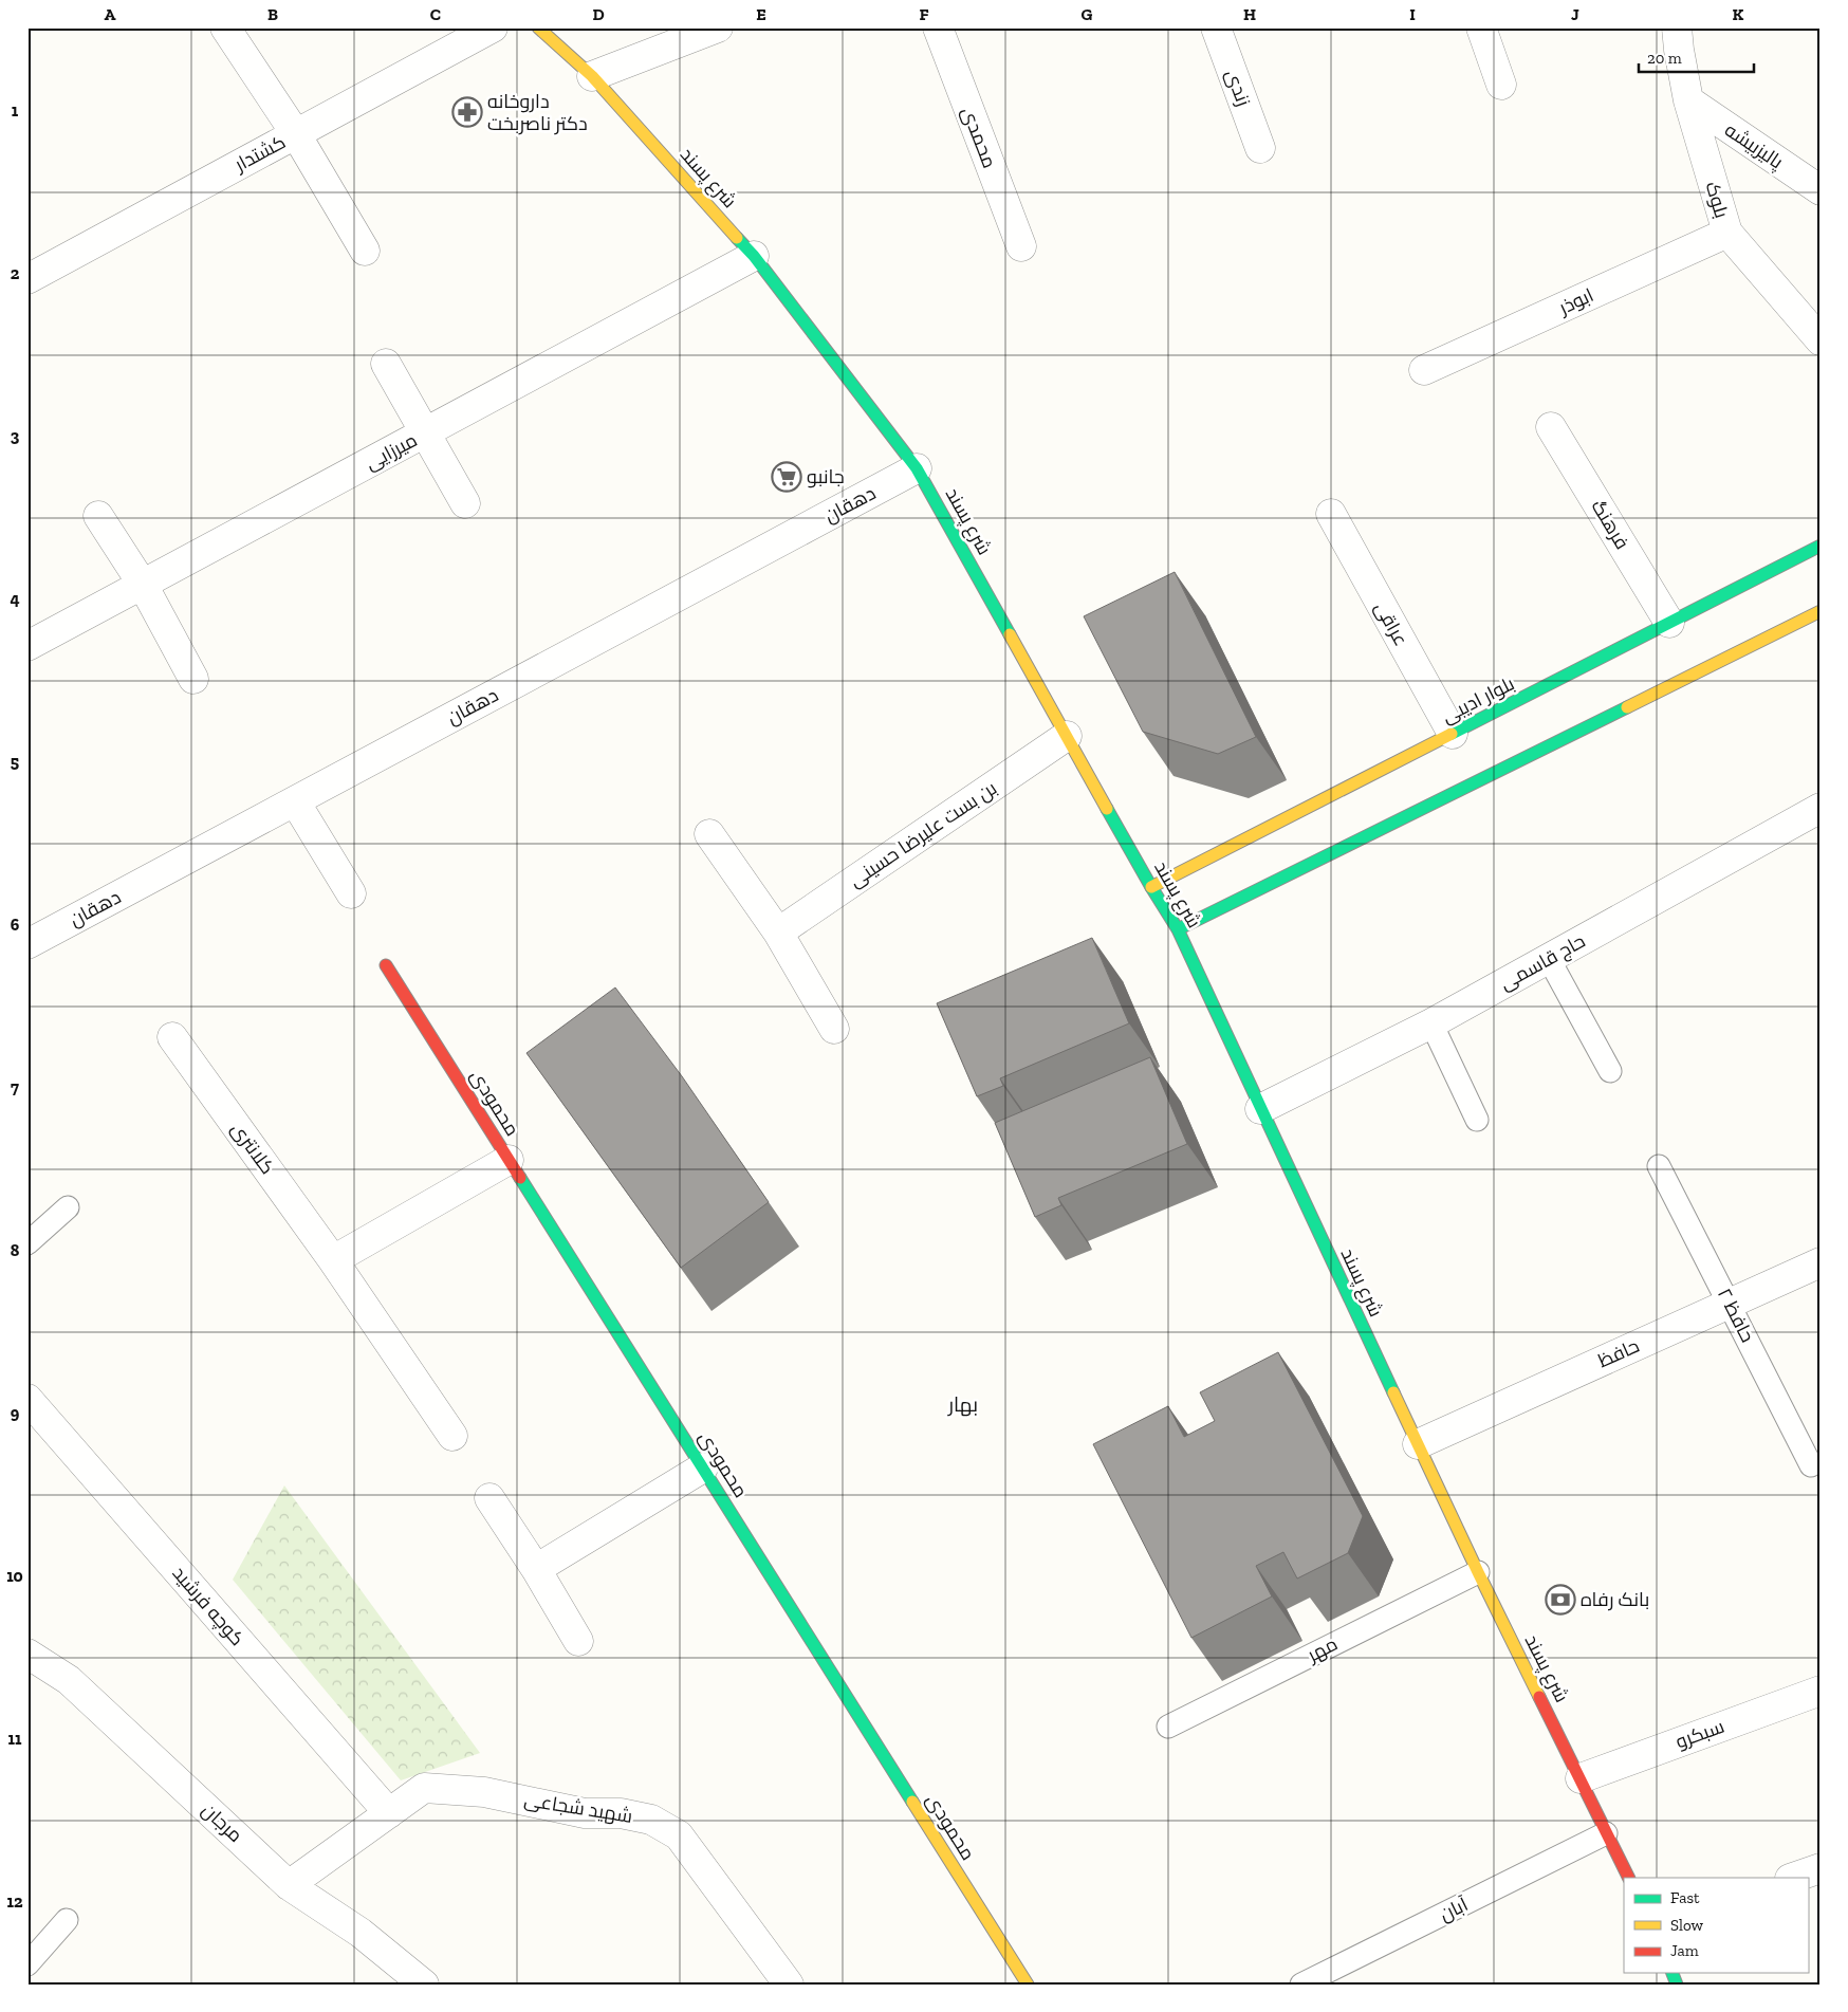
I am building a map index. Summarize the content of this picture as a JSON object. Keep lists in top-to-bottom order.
{
  "streets": {
    "main road": ["شرع پسند", "بلوار ادیبی", "محمودی"],
    "street": [
      "زندی",
      "محمدی",
      "پالیزبیشه",
      "کشتدار",
      "بلوک",
      "ابوذر",
      "میرزایی",
      "دهقان",
      "فرهنگ",
      "عراقی",
      "بن بست علیرضا حسینی",
      "حاج قاسمی",
      "کلانتری",
      "حافظ",
      "كوچه فرشيد",
      "سبکرو",
      "شهید شجاعی",
      "مرجان"
    ],
    "lane": ["۲ حافظ", "مهر", "آبان"]
  },
  "crossings": [
    ["پالیزبیشه", "بلوک"],
    ["شرع پسند", "میرزایی"],
    ["شرع پسند", "دهقان"],
    ["شرع پسند", "بلوار ادیبی"],
    ["شرع پسند", "بن بست علیرضا حسینی"],
    ["شرع پسند", "حاج قاسمی"],
    ["شرع پسند", "حافظ"],
    ["شرع پسند", "مهر"],
    ["شرع پسند", "سبکرو"],
    ["شرع پسند", "آبان"],
    ["بلوک", "ابوذر"],
    ["فرهنگ", "بلوار ادیبی"],
    ["عراقی", "بلوار ادیبی"],
    ["۲ حافظ", "حافظ"],
    ["كوچه فرشيد", "شهید شجاعی"],
    ["شهید شجاعی", "مرجان"]
  ],
  "districts": ["بهار"],
  "places": {
    "pharmacy": ["داروخانه دکتر ناصربخت"],
    "supermarket": ["جانبو"],
    "bank": ["بانک رفاه"]
  },
  "legend": ["Fast", "Slow", "Jam"],
  "scale_bar": "20 m",
  "grid": {
    "columns": [
      "A",
      "B",
      "C",
      "D",
      "E",
      "F",
      "G",
      "H",
      "I",
      "J",
      "K"
    ],
    "rows": [
      "1",
      "2",
      "3",
      "4",
      "5",
      "6",
      "7",
      "8",
      "9",
      "10",
      "11",
      "12"
    ]
  }
}
